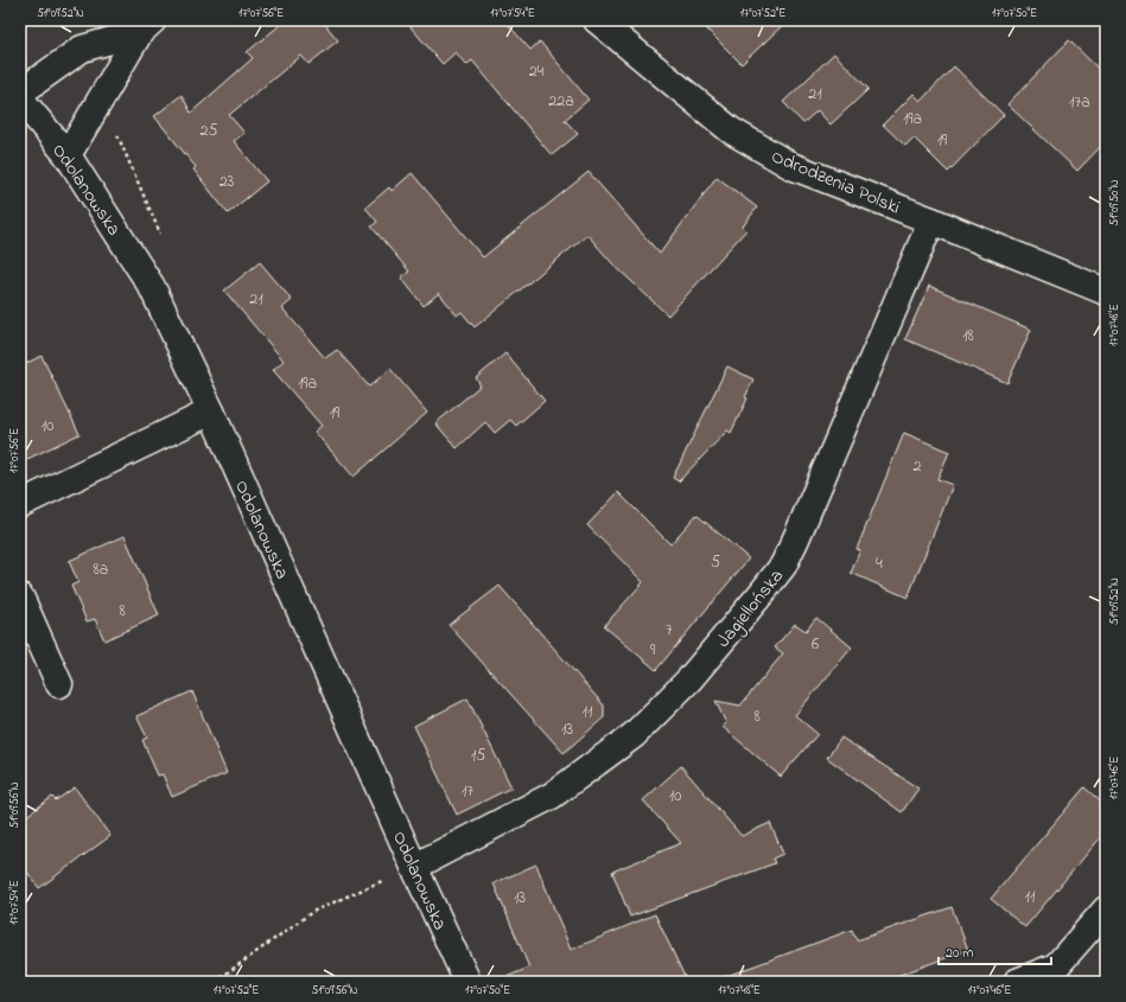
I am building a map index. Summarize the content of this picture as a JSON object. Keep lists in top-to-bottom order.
{
  "streets": {
    "street": ["Odrodzenia Polski", "Odolanowska", "Jagiellońska"]
  },
  "crossings": [
    ["Odrodzenia Polski", "Jagiellońska"],
    ["Odolanowska", "Jagiellońska"]
  ],
  "house_numbers": [
    "24",
    "21",
    "22a",
    "17a",
    "19a",
    "25",
    "19",
    "23",
    "21",
    "18",
    "19a",
    "19",
    "10",
    "2",
    "5",
    "4",
    "8a",
    "8",
    "7",
    "6",
    "9",
    "11",
    "8",
    "13",
    "15",
    "17",
    "10",
    "11",
    "13"
  ],
  "scale_bar": "20 m",
  "coordinates": [
    "51°09'52\"N",
    "17°07'56\"E",
    "17°07'54\"E",
    "17°07'52\"E",
    "17°07'50\"E",
    "51°09'50\"N",
    "17°07'48\"E",
    "17°07'46\"E",
    "51°09'56\"N"
  ]
}
